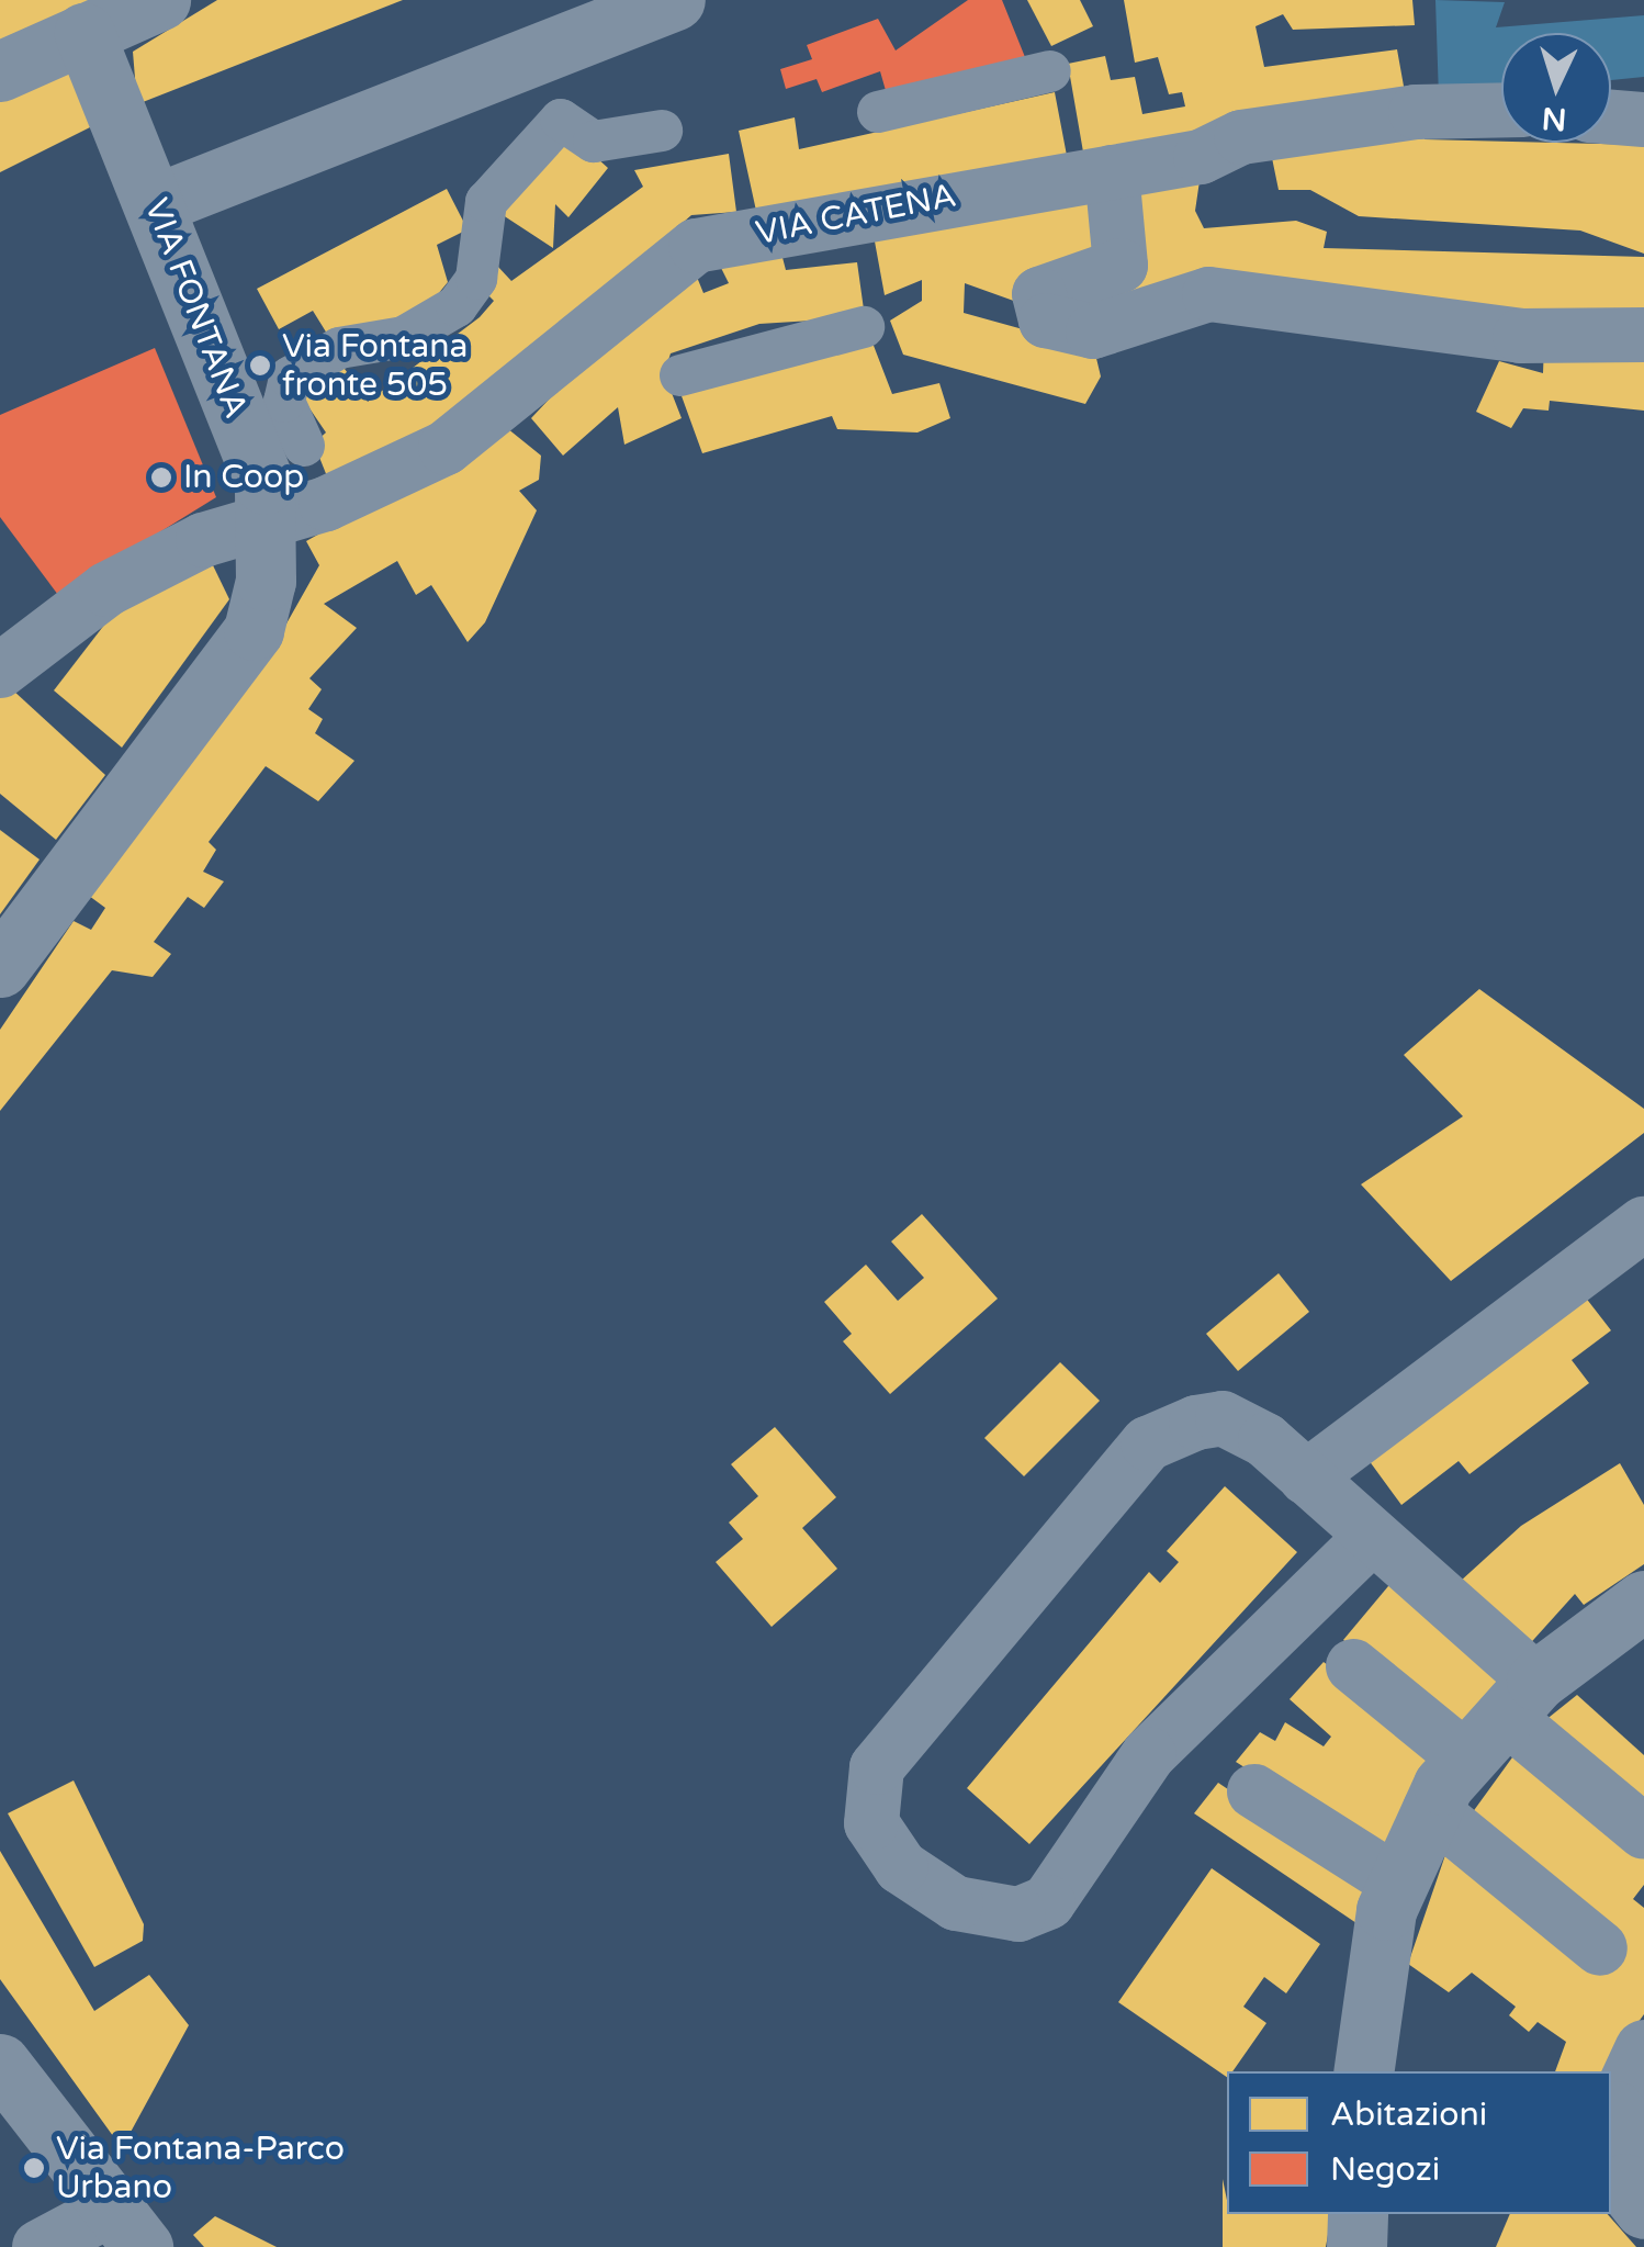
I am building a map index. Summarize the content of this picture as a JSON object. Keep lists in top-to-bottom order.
{
  "streets": {
    "street": ["VIA CATENA", "VIA FONTANA"]
  },
  "crossings": [
    ["VIA CATENA", "VIA FONTANA"]
  ],
  "places": ["Via Fontana fronte 505", "In Coop", "Via Fontana-Parco Urbano"],
  "legend": ["Abitazioni", "Negozi"],
  "north": "bottom"
}
